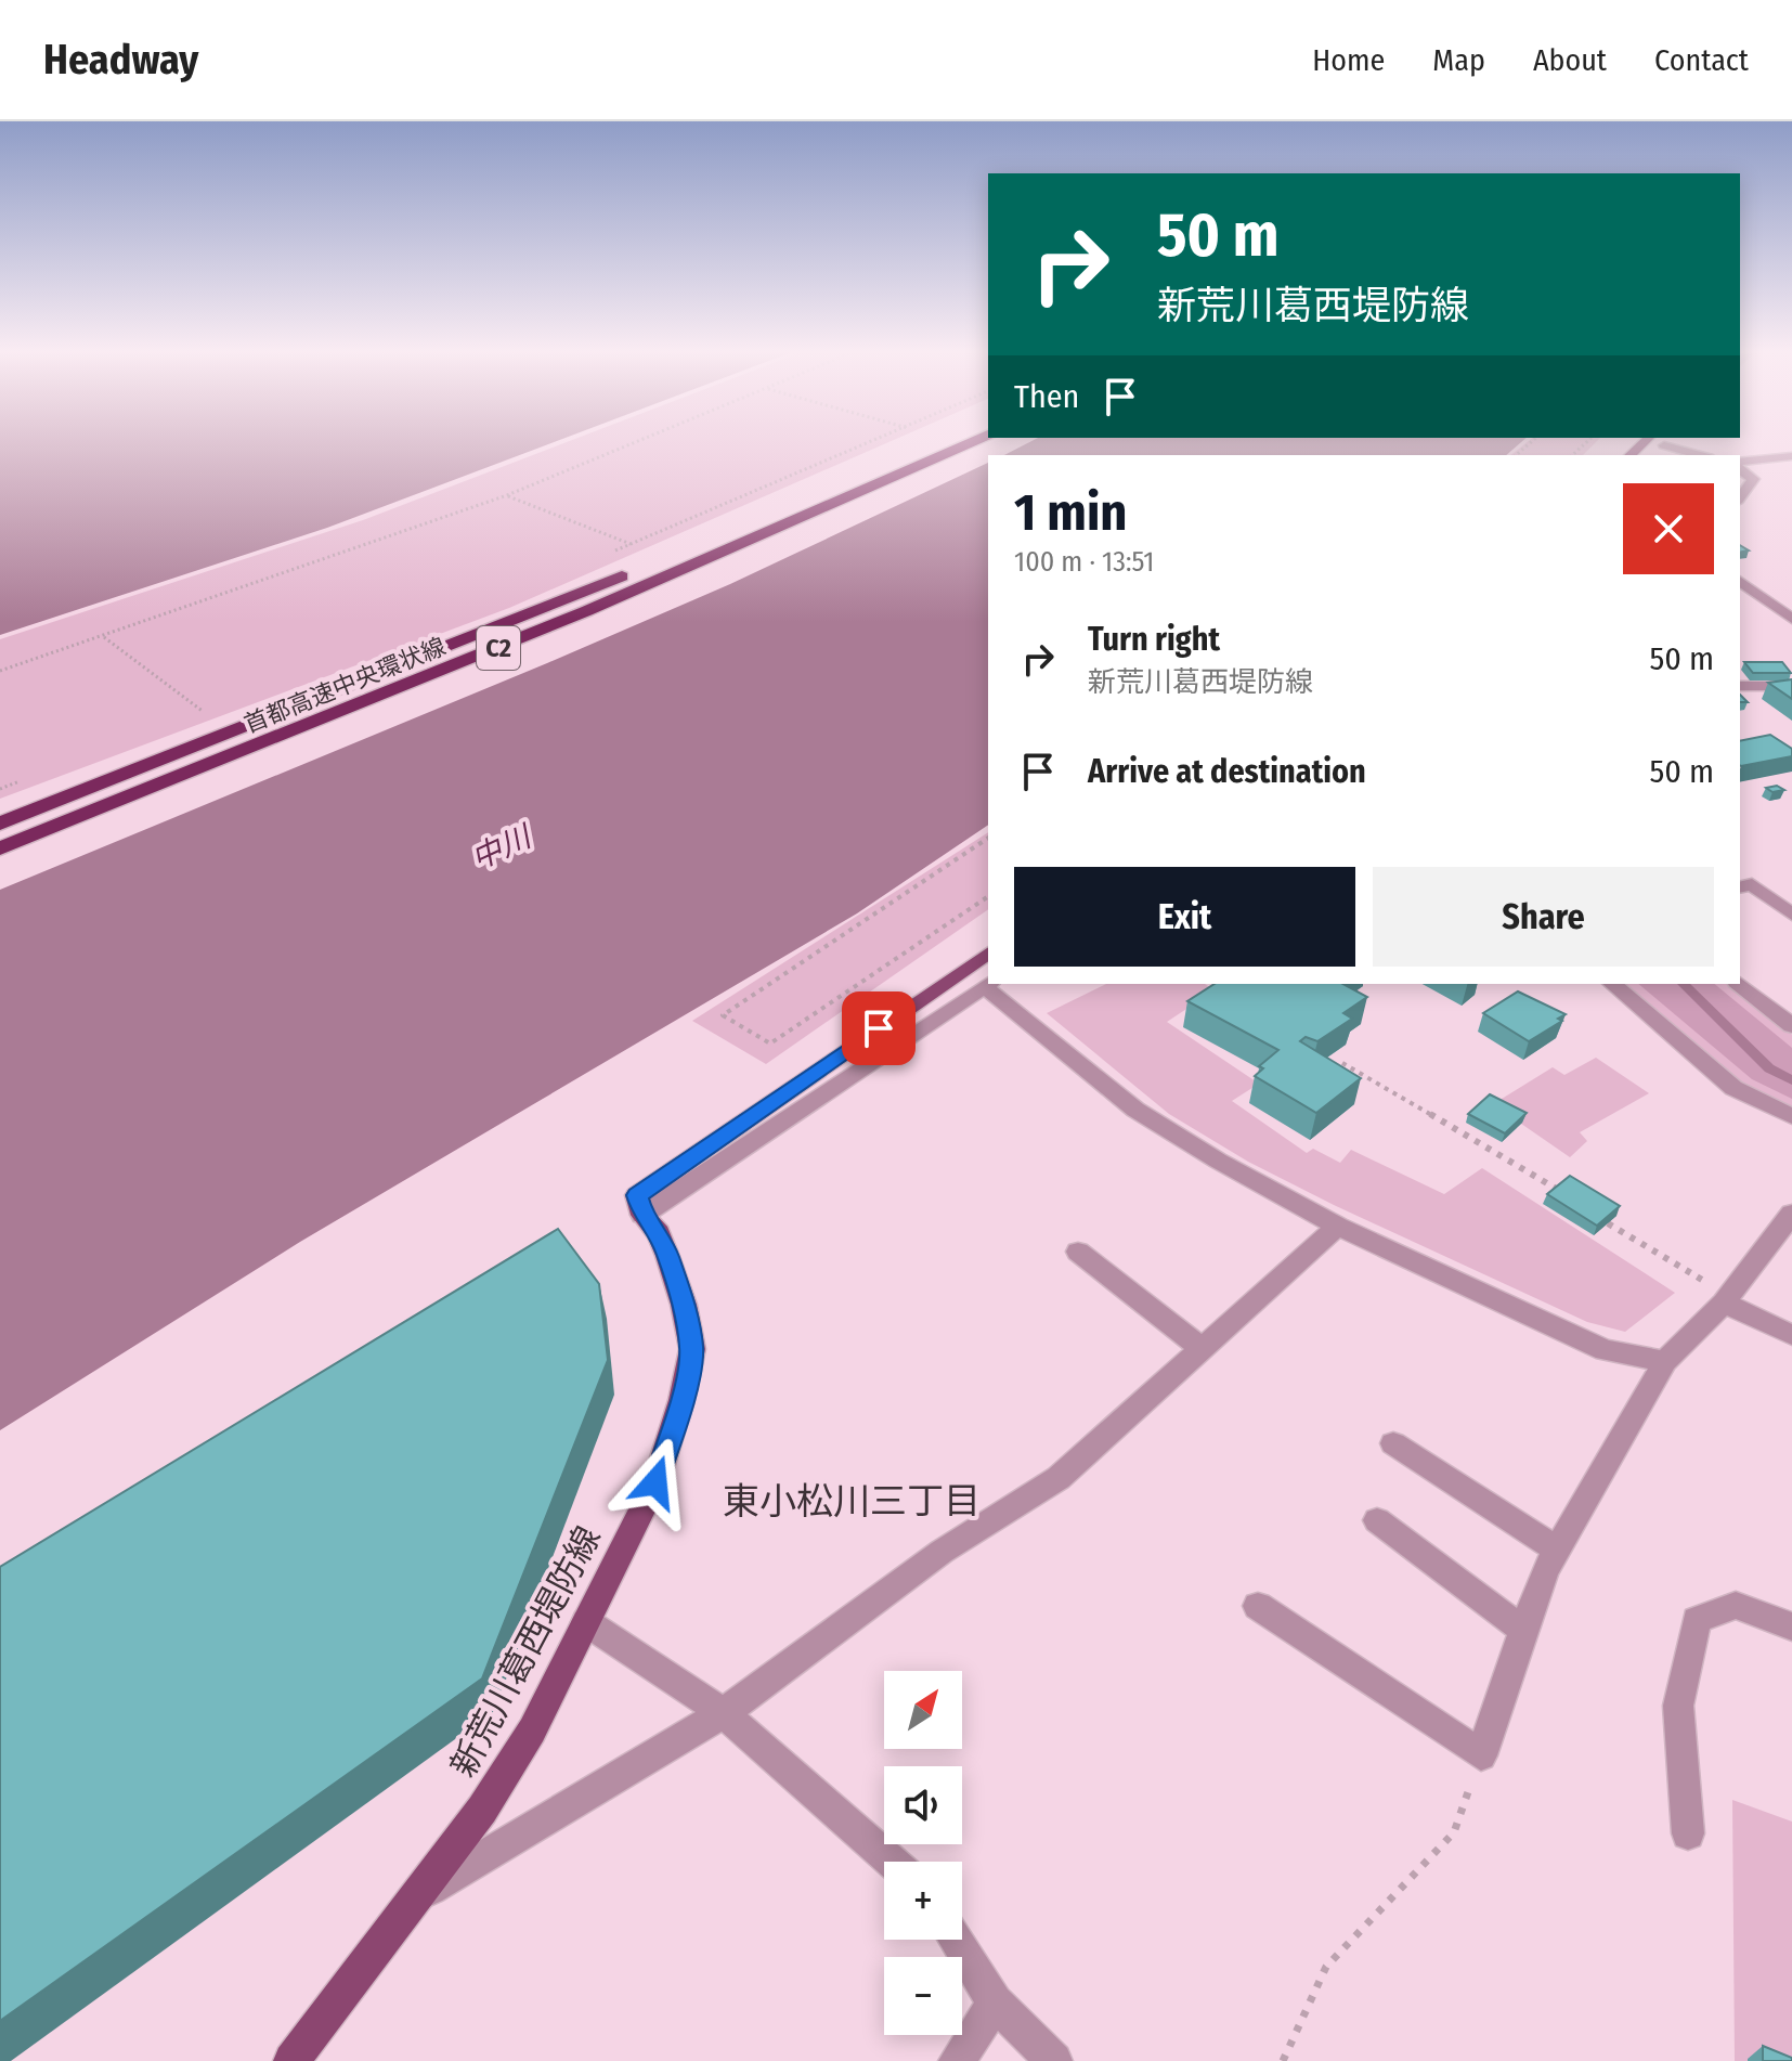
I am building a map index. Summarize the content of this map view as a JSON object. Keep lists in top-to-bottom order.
{
  "streets": {
    "highway": ["C2", "首都高速中央環状線"],
    "main road": ["新荒川葛西堤防線"]
  },
  "districts": ["東小松川三丁目"],
  "water": ["中川"],
  "north": "top right",
  "page": {
    "header": "Headway",
    "nav": [
      "Home",
      "Map",
      "About",
      "Contact"
    ],
    "turn": ["50 m", "新荒川葛西堤防線"],
    "then": "Then",
    "heading": ["1 min", "100 m · 13:51"],
    "list": [
      {
        "name": "Turn right",
        "note": "新荒川葛西堤防線",
        "value": "50 m"
      },
      {
        "name": "Arrive at destination",
        "value": "50 m"
      }
    ],
    "buttons": ["Exit", "Share"],
    "map_buttons": ["+", "−"]
  }
}
